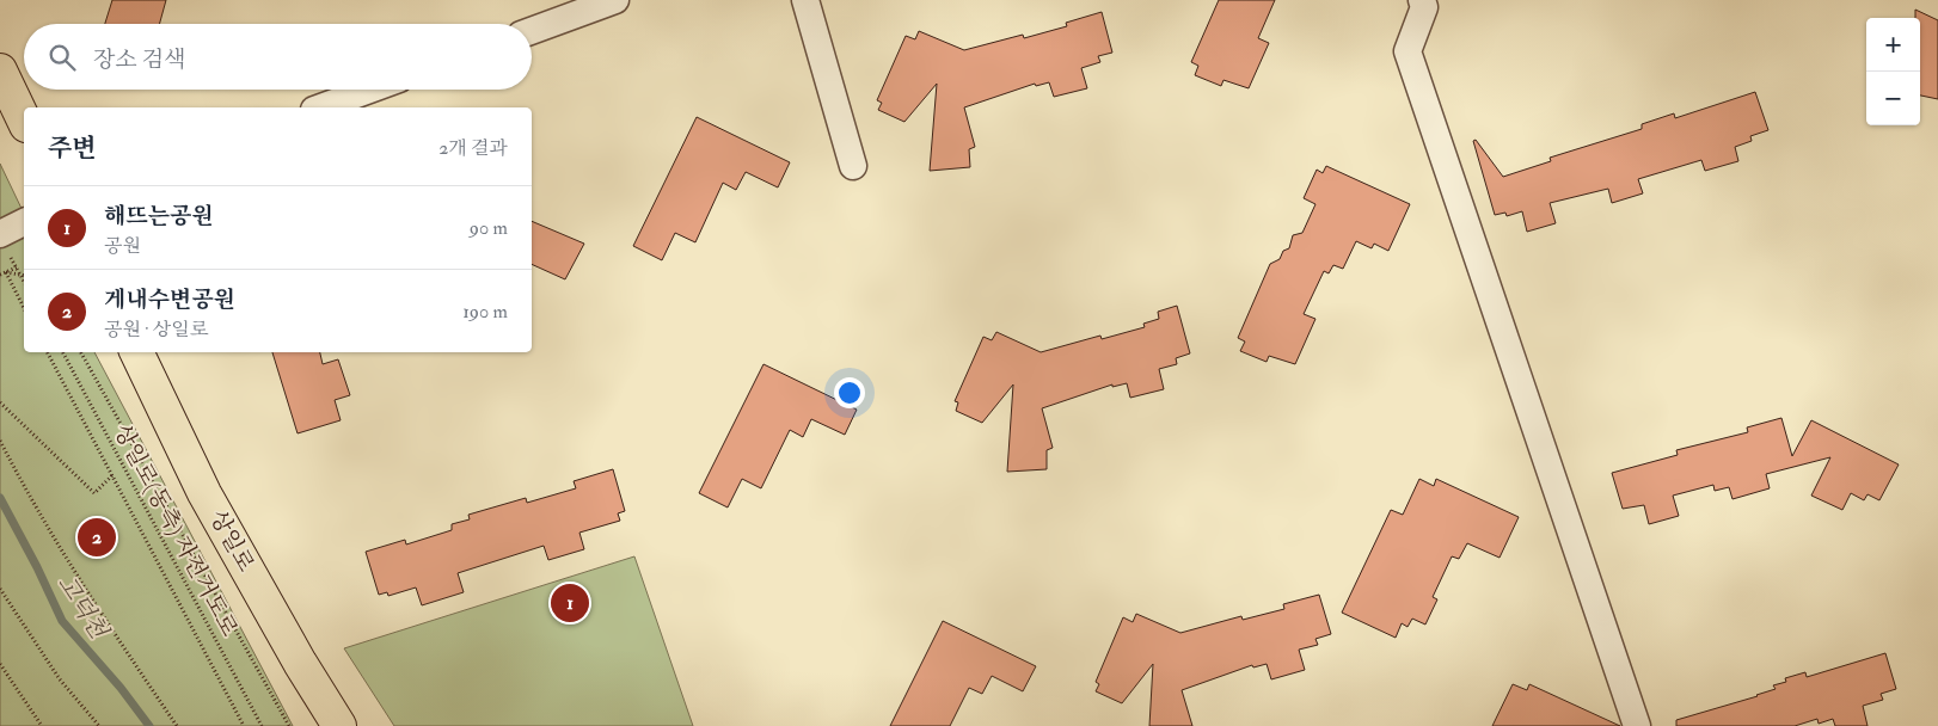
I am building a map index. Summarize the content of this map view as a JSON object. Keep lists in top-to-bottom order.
{
  "streets": {
    "main road": ["상일로"],
    "path": ["상일로(동측) 자전거도로"]
  },
  "water": ["고덕천"],
  "page": {
    "map_buttons": ["+", "−"],
    "search": "장소 검색",
    "heading": ["주변", "2개 결과"],
    "list": [
      {
        "mark": "1",
        "name": "해뜨는공원",
        "note": "공원",
        "value": "90 m"
      },
      {
        "mark": "2",
        "name": "게내수변공원",
        "note": "공원 · 상일로",
        "value": "190 m"
      }
    ],
    "pins": ["2", "1"]
  }
}
